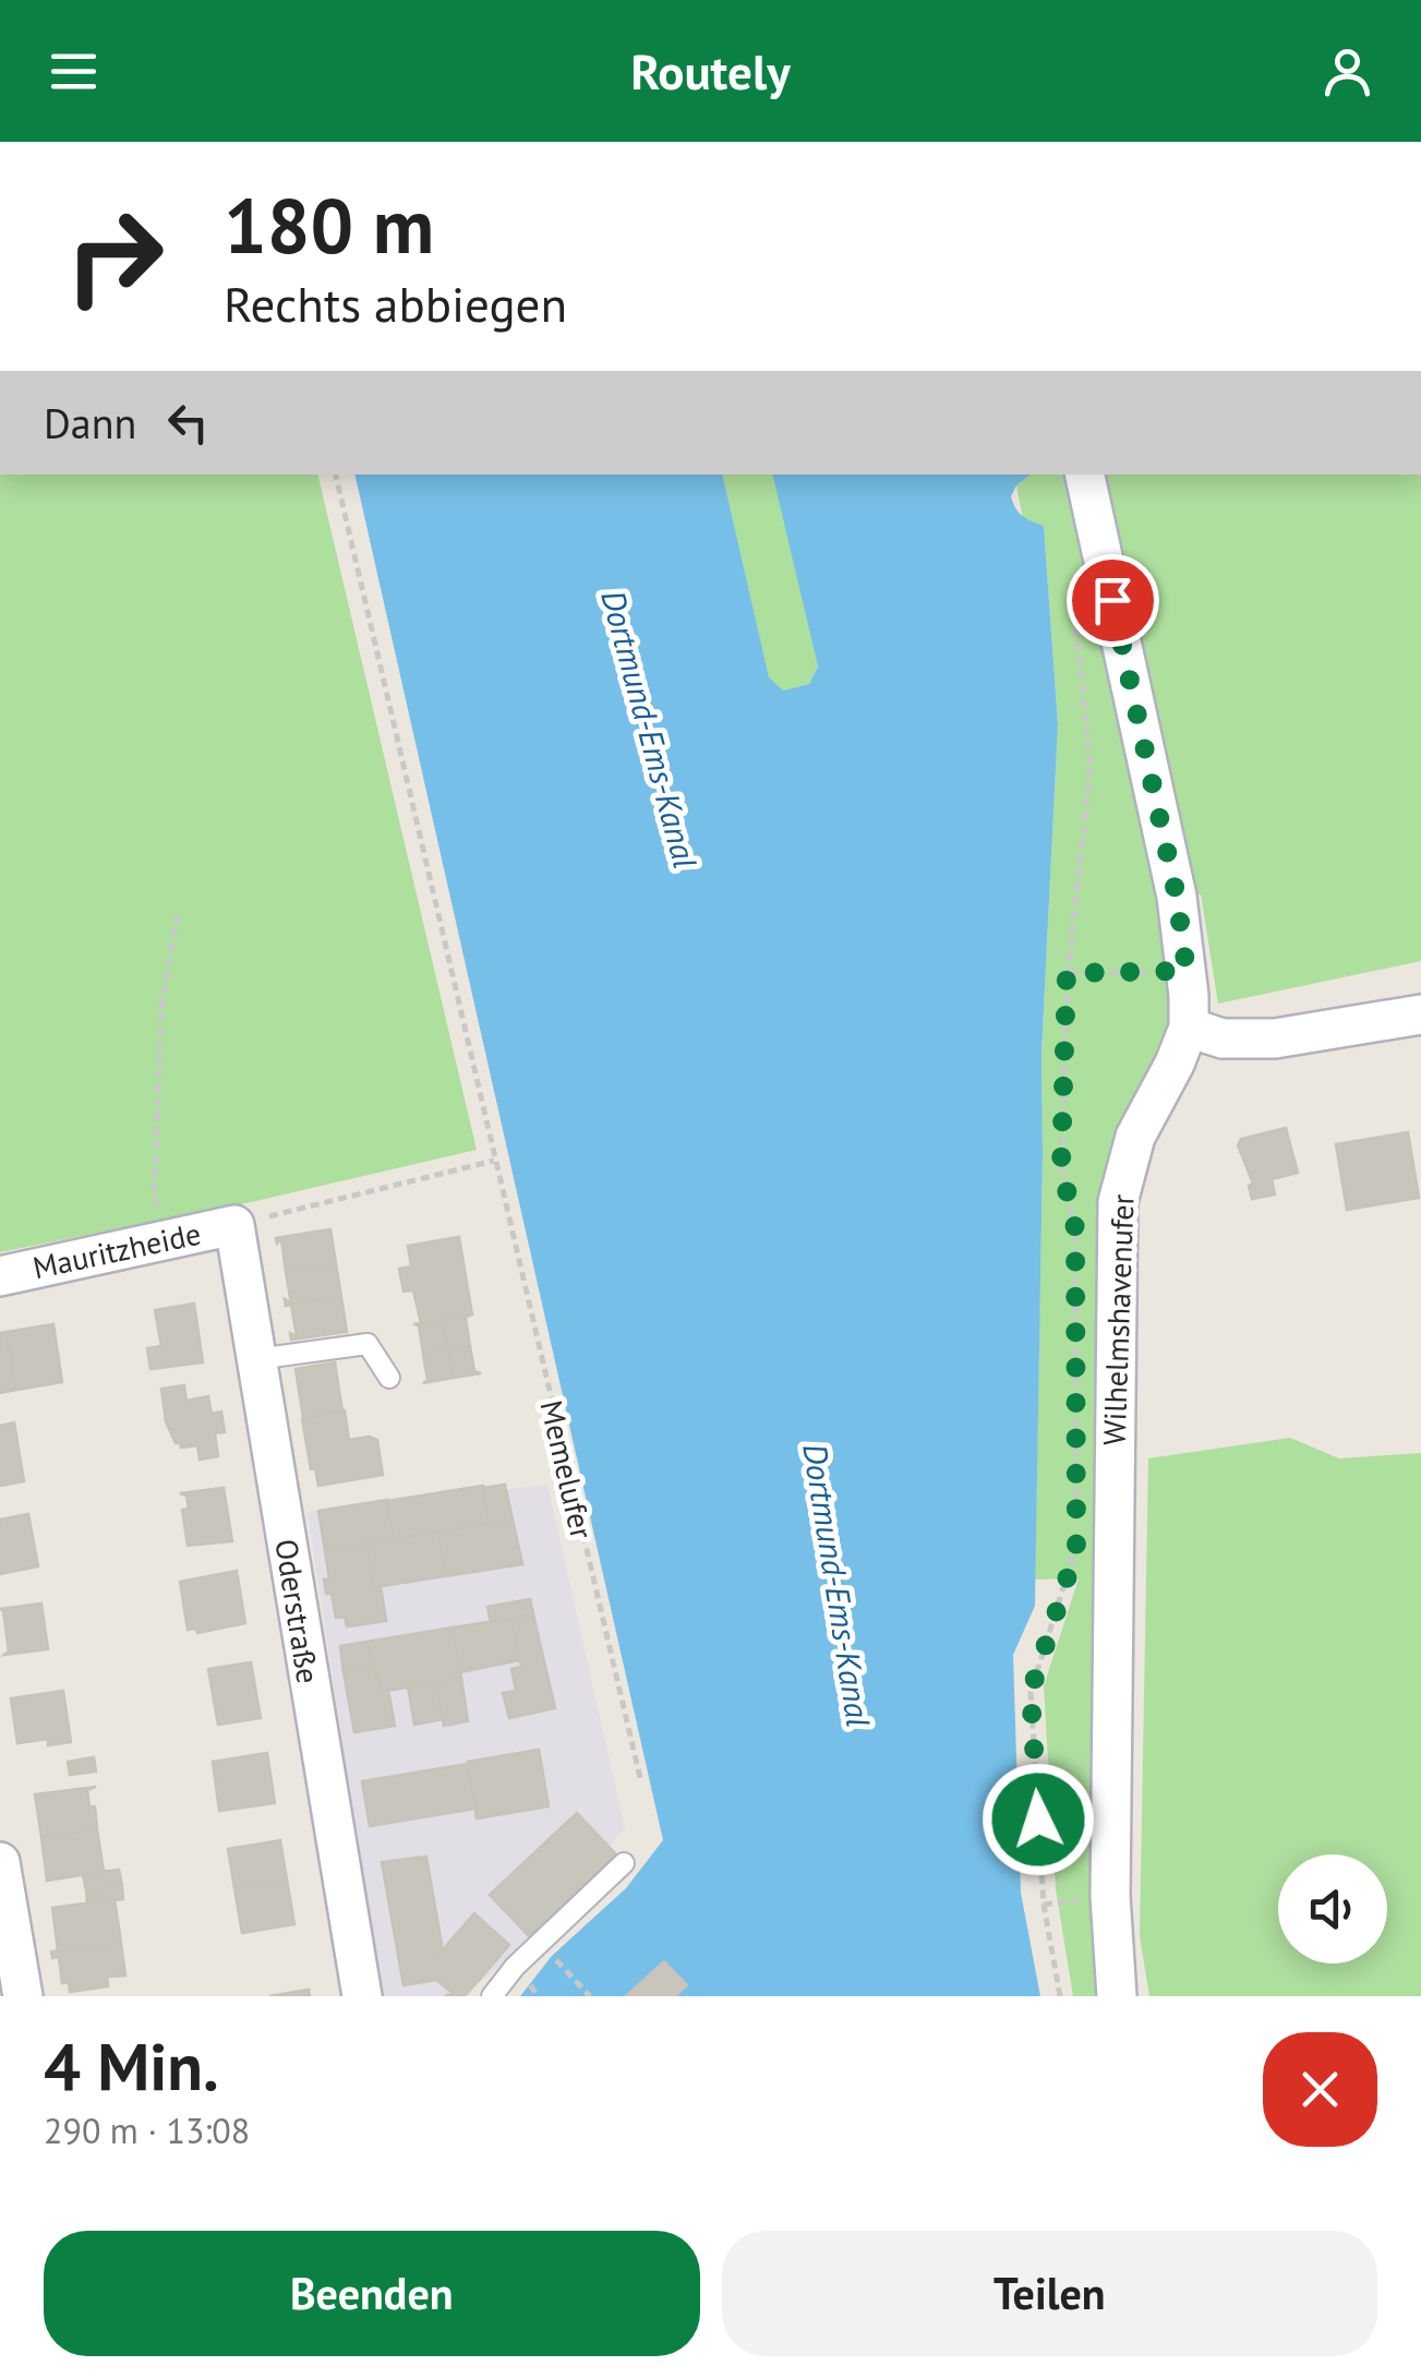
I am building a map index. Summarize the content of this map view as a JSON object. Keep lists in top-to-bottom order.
{
  "streets": {
    "street": ["Mauritzheide", "Wilhelmshavenufer", "Oderstraße"],
    "path": ["Memelufer"]
  },
  "crossings": [
    ["Mauritzheide", "Oderstraße"]
  ],
  "water": ["Dortmund-Ems-Kanal"],
  "page": {
    "header": "Routely",
    "turn": ["180 m", "Rechts abbiegen"],
    "then": "Dann",
    "heading": ["4 Min.", "290 m · 13:08"],
    "buttons": ["Beenden", "Teilen"]
  }
}
